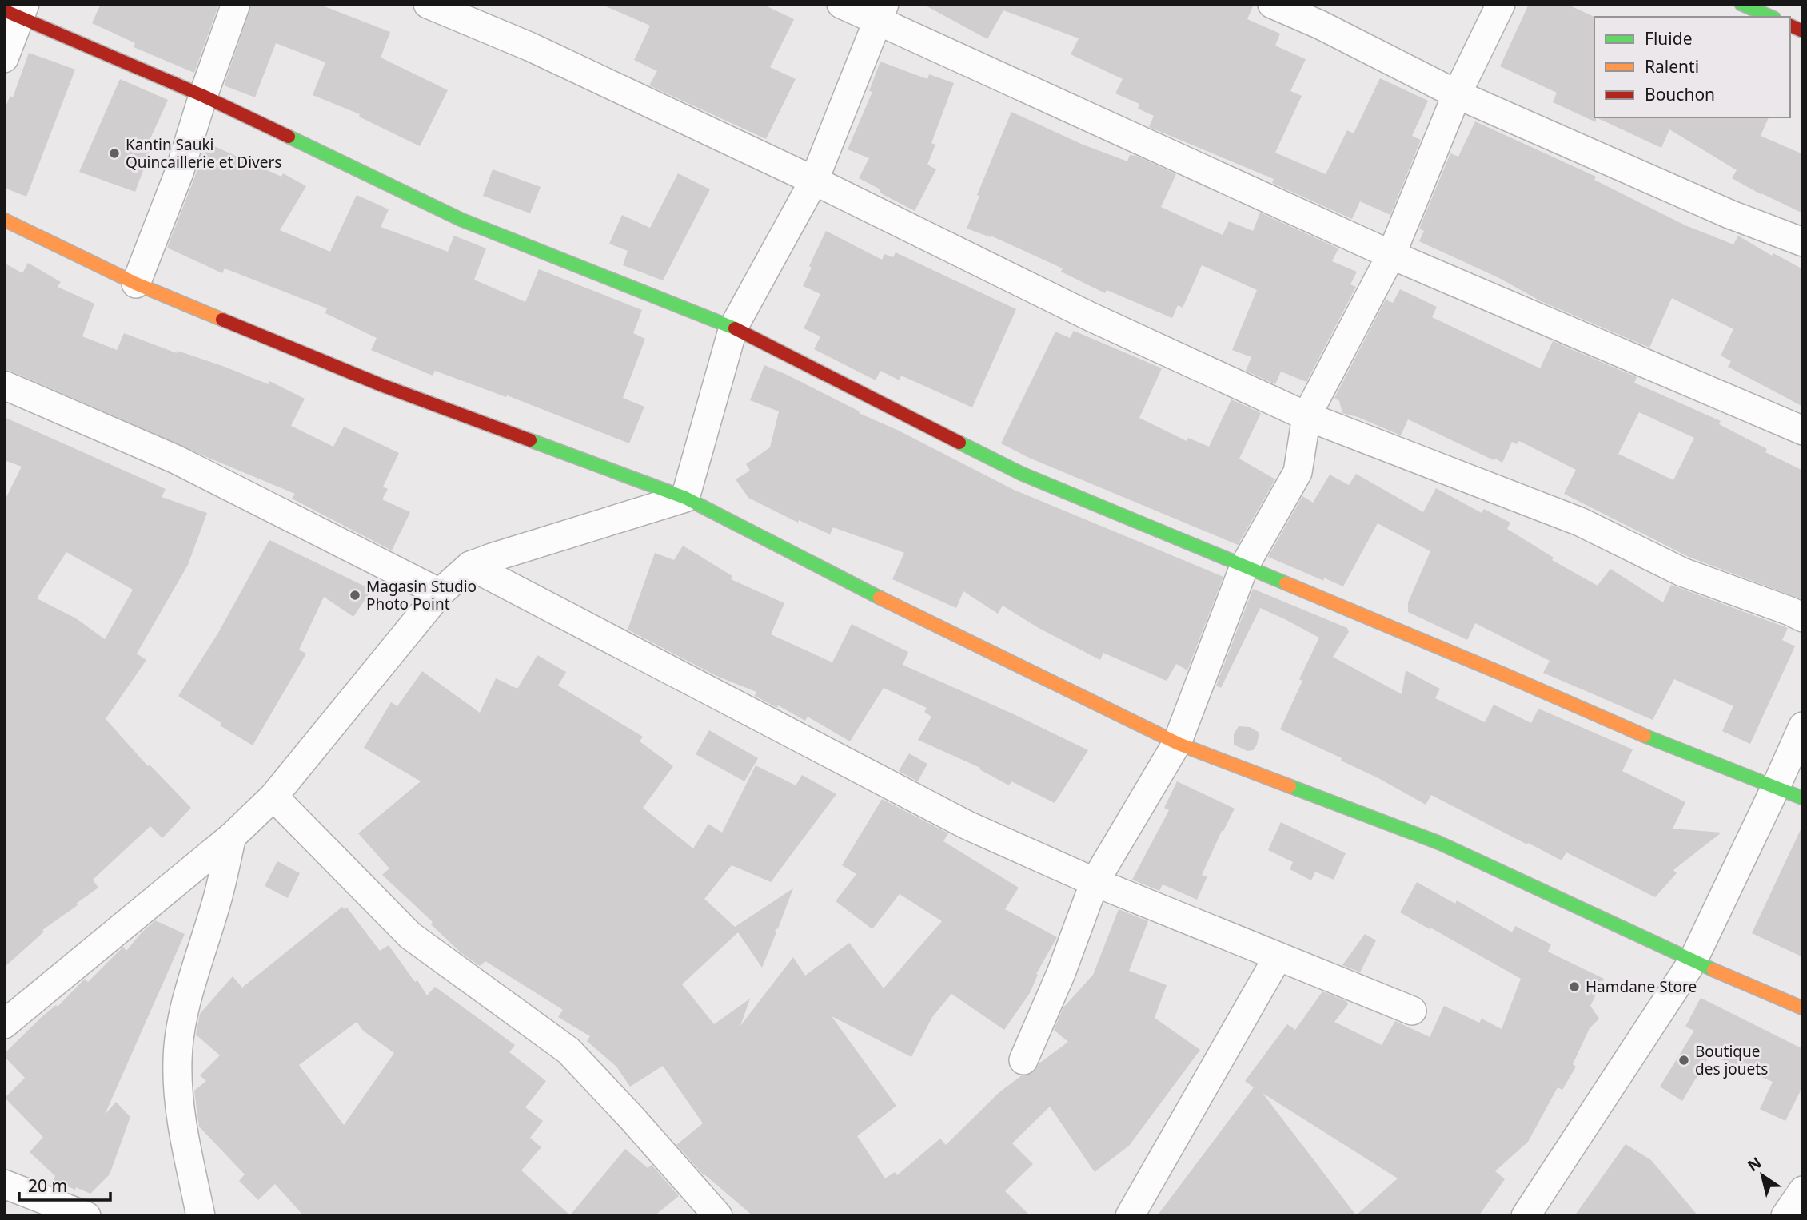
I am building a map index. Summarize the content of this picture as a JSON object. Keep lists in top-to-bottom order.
{
  "places": [
    "Kantin Sauki Quincaillerie et Divers",
    "Magasin Studio Photo Point",
    "Hamdane Store",
    "Boutique des jouets"
  ],
  "legend": ["Fluide", "Ralenti", "Bouchon"],
  "scale_bar": "20 m",
  "north": "top left"
}
